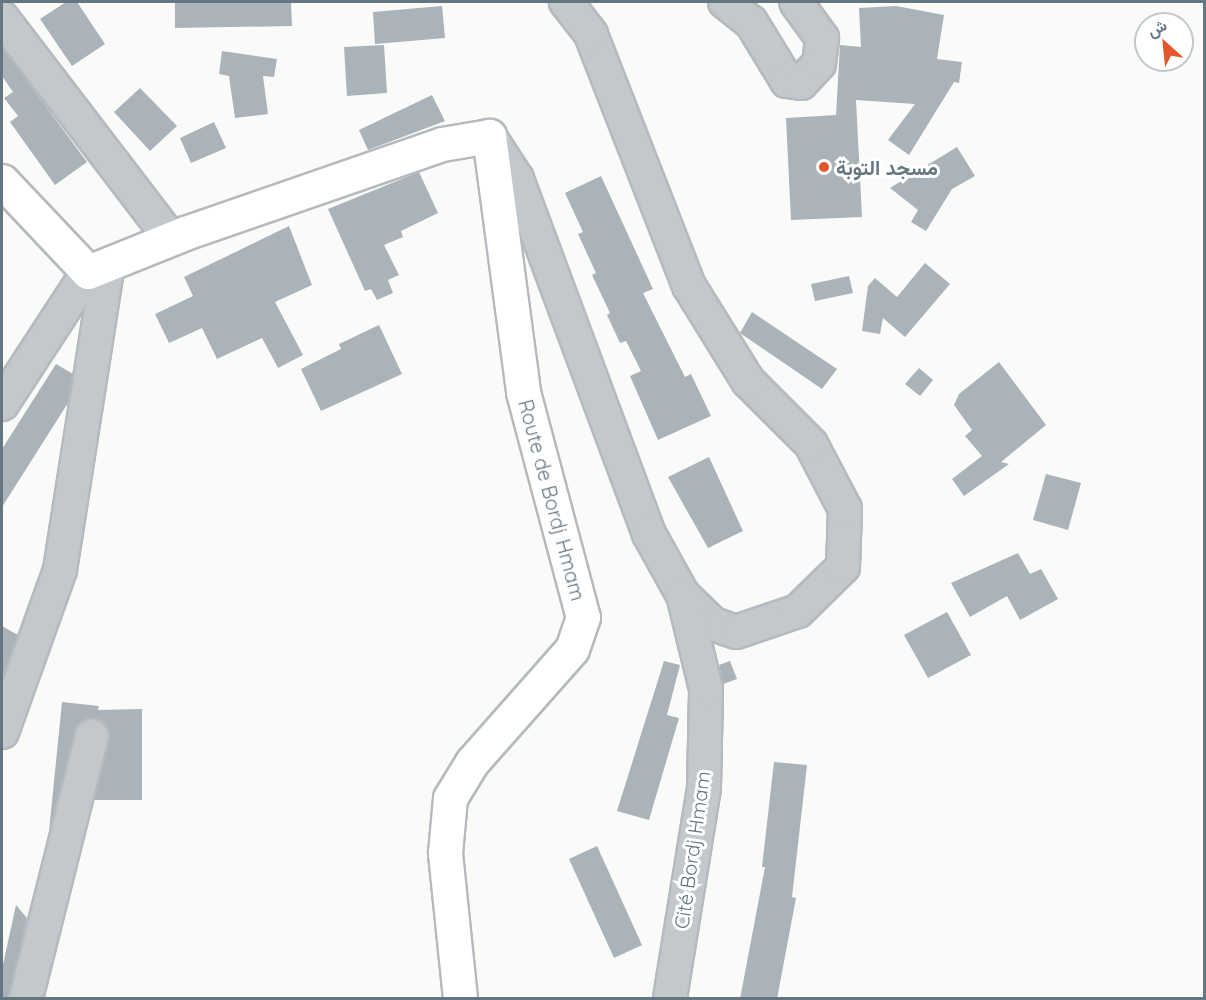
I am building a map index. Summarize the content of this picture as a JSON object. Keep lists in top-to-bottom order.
{
  "streets": {
    "main road": ["Route de Bordj Hmam"],
    "street": ["Cité Bordj Hmam"]
  },
  "places": ["مسجد التوبة"],
  "north": "top left"
}
